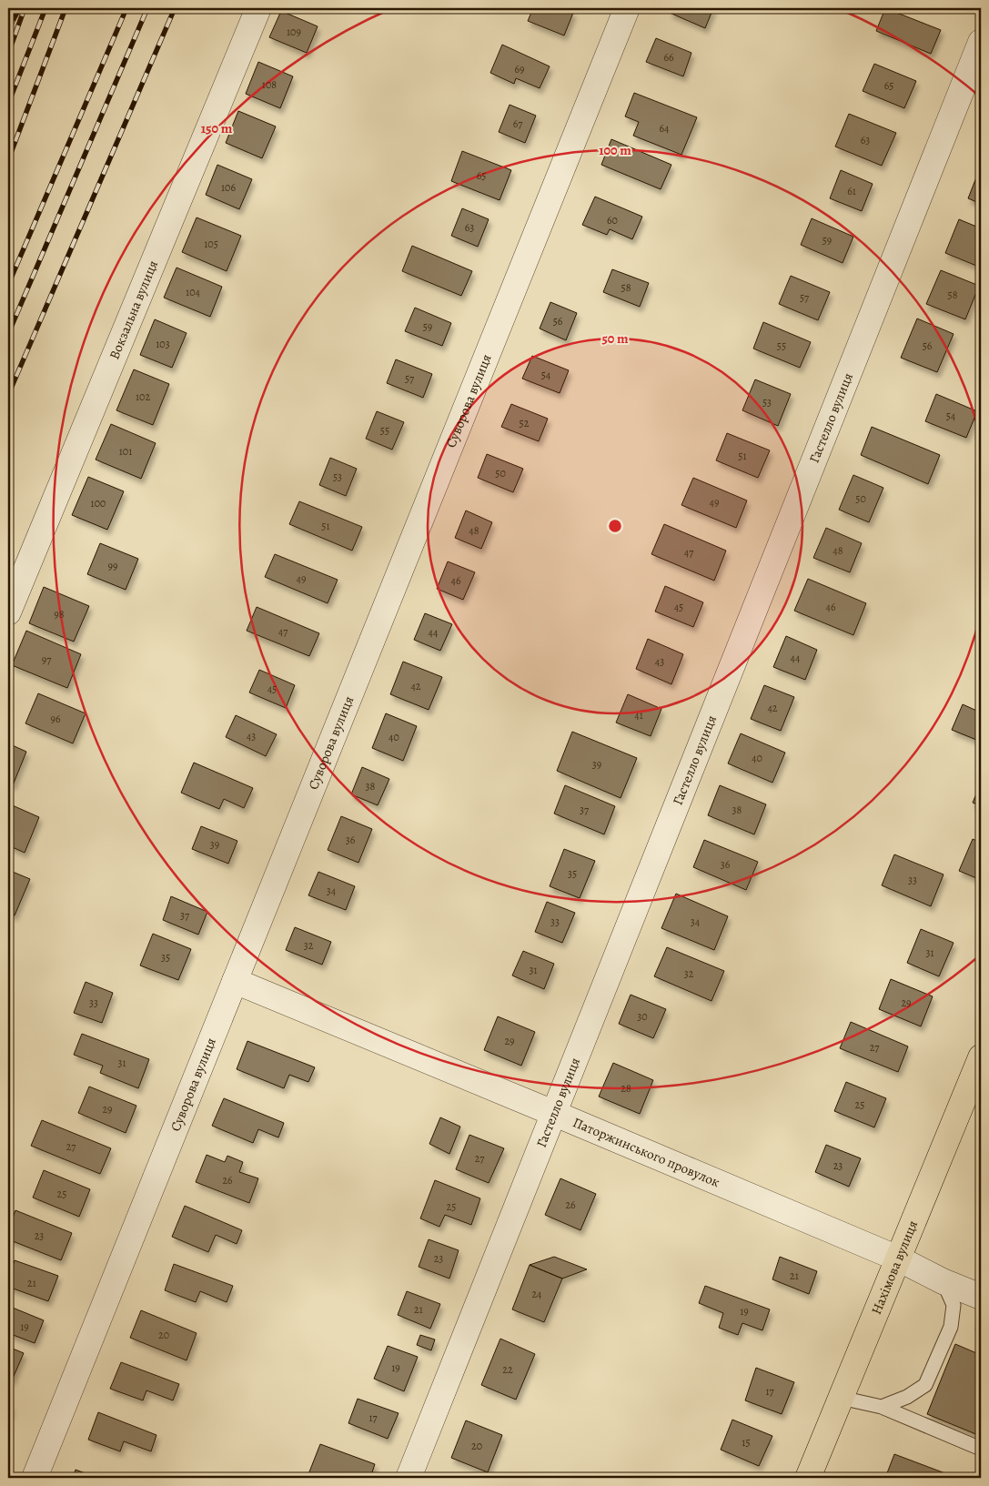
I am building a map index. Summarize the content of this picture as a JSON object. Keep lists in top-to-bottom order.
{
  "streets": {
    "main road": ["Нахімова вулиця"],
    "street": [
      "Вокзальна вулиця",
      "Суворова вулиця",
      "Гастелло вулиця",
      "Паторжинського провулок"
    ]
  },
  "crossings": [
    ["Суворова вулиця", "Паторжинського провулок"],
    ["Гастелло вулиця", "Паторжинського провулок"],
    ["Паторжинського провулок", "Нахімова вулиця"]
  ],
  "house_numbers": [
    "109",
    "66",
    "69",
    "108",
    "65",
    "67",
    "64",
    "63",
    "65",
    "106",
    "61",
    "60",
    "63",
    "59",
    "105",
    "58",
    "104",
    "58",
    "57",
    "56",
    "59",
    "103",
    "55",
    "56",
    "54",
    "57",
    "102",
    "53",
    "54",
    "52",
    "55",
    "101",
    "51",
    "50",
    "53",
    "50",
    "49",
    "100",
    "51",
    "48",
    "48",
    "47",
    "99",
    "49",
    "46",
    "45",
    "46",
    "98",
    "47",
    "44",
    "44",
    "97",
    "43",
    "42",
    "45",
    "42",
    "41",
    "96",
    "43",
    "40",
    "40",
    "39",
    "38",
    "37",
    "38",
    "36",
    "39",
    "36",
    "35",
    "33",
    "34",
    "37",
    "33",
    "34",
    "32",
    "31",
    "35",
    "31",
    "32",
    "33",
    "29",
    "30",
    "29",
    "27",
    "31",
    "28",
    "25",
    "29",
    "27",
    "27",
    "23",
    "26",
    "25",
    "26",
    "25",
    "23",
    "23",
    "21",
    "21",
    "24",
    "21",
    "19",
    "19",
    "20",
    "19",
    "22",
    "17",
    "17",
    "15",
    "20"
  ],
  "rings": ["150 m", "100 m", "50 m"]
}
